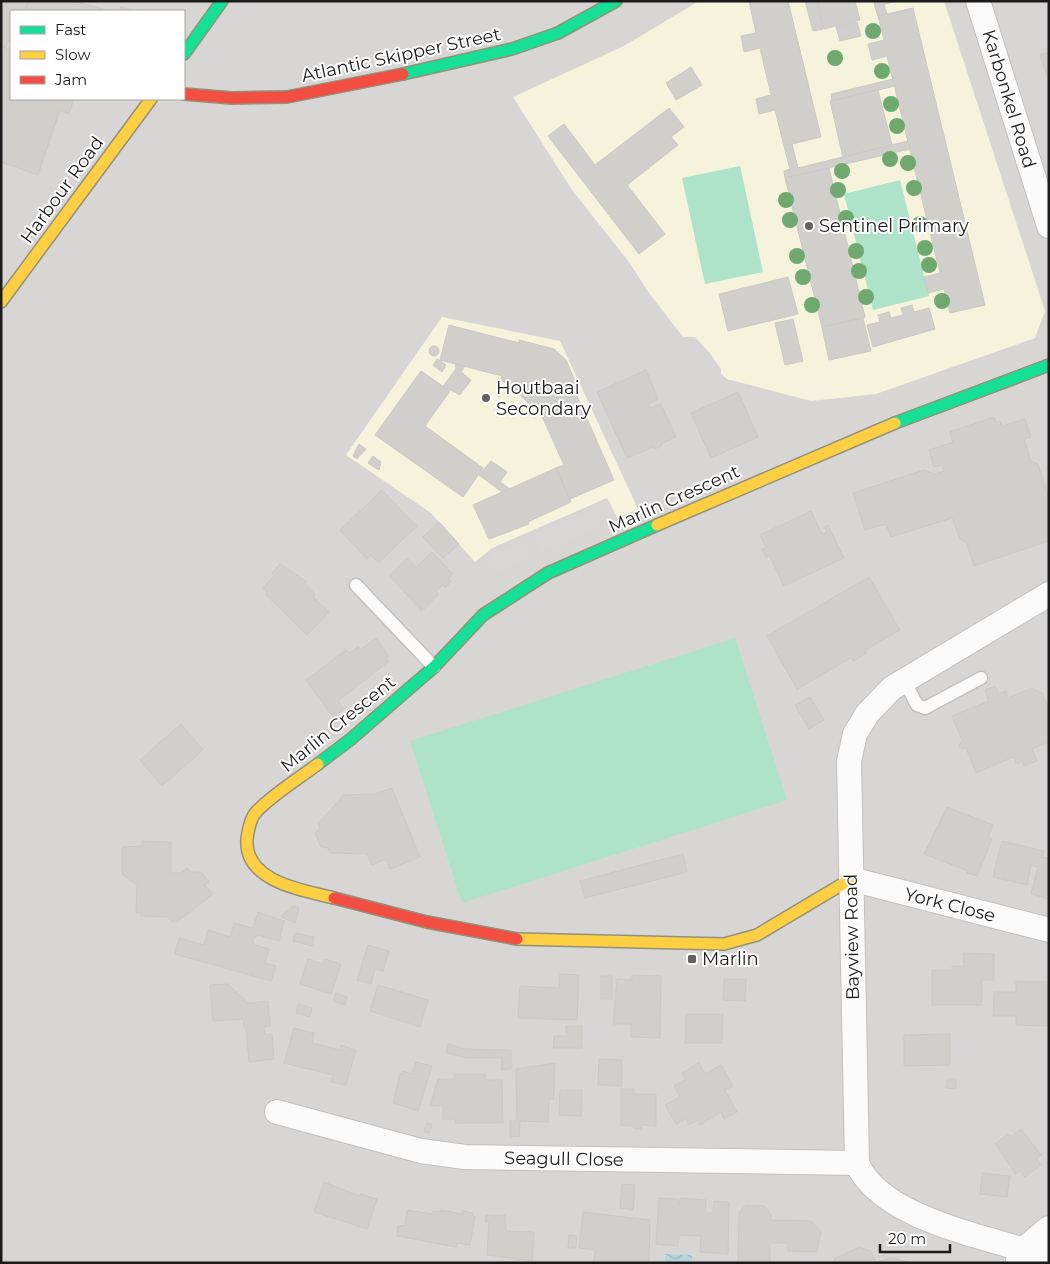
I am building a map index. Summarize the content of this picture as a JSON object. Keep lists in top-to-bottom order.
{
  "streets": {
    "street": [
      "Atlantic Skipper Street",
      "Karbonkel Road",
      "Harbour Road",
      "Marlin Crescent",
      "York Close",
      "Bayview Road",
      "Seagull Close"
    ]
  },
  "crossings": [
    ["Marlin Crescent", "York Close"],
    ["Marlin Crescent", "Bayview Road"],
    ["York Close", "Bayview Road"],
    ["Bayview Road", "Seagull Close"]
  ],
  "places": {
    "other": ["Sentinel Primary", "Houtbaai Secondary"],
    "transit": ["Marlin"]
  },
  "legend": ["Fast", "Slow", "Jam"],
  "scale_bar": "20 m"
}
